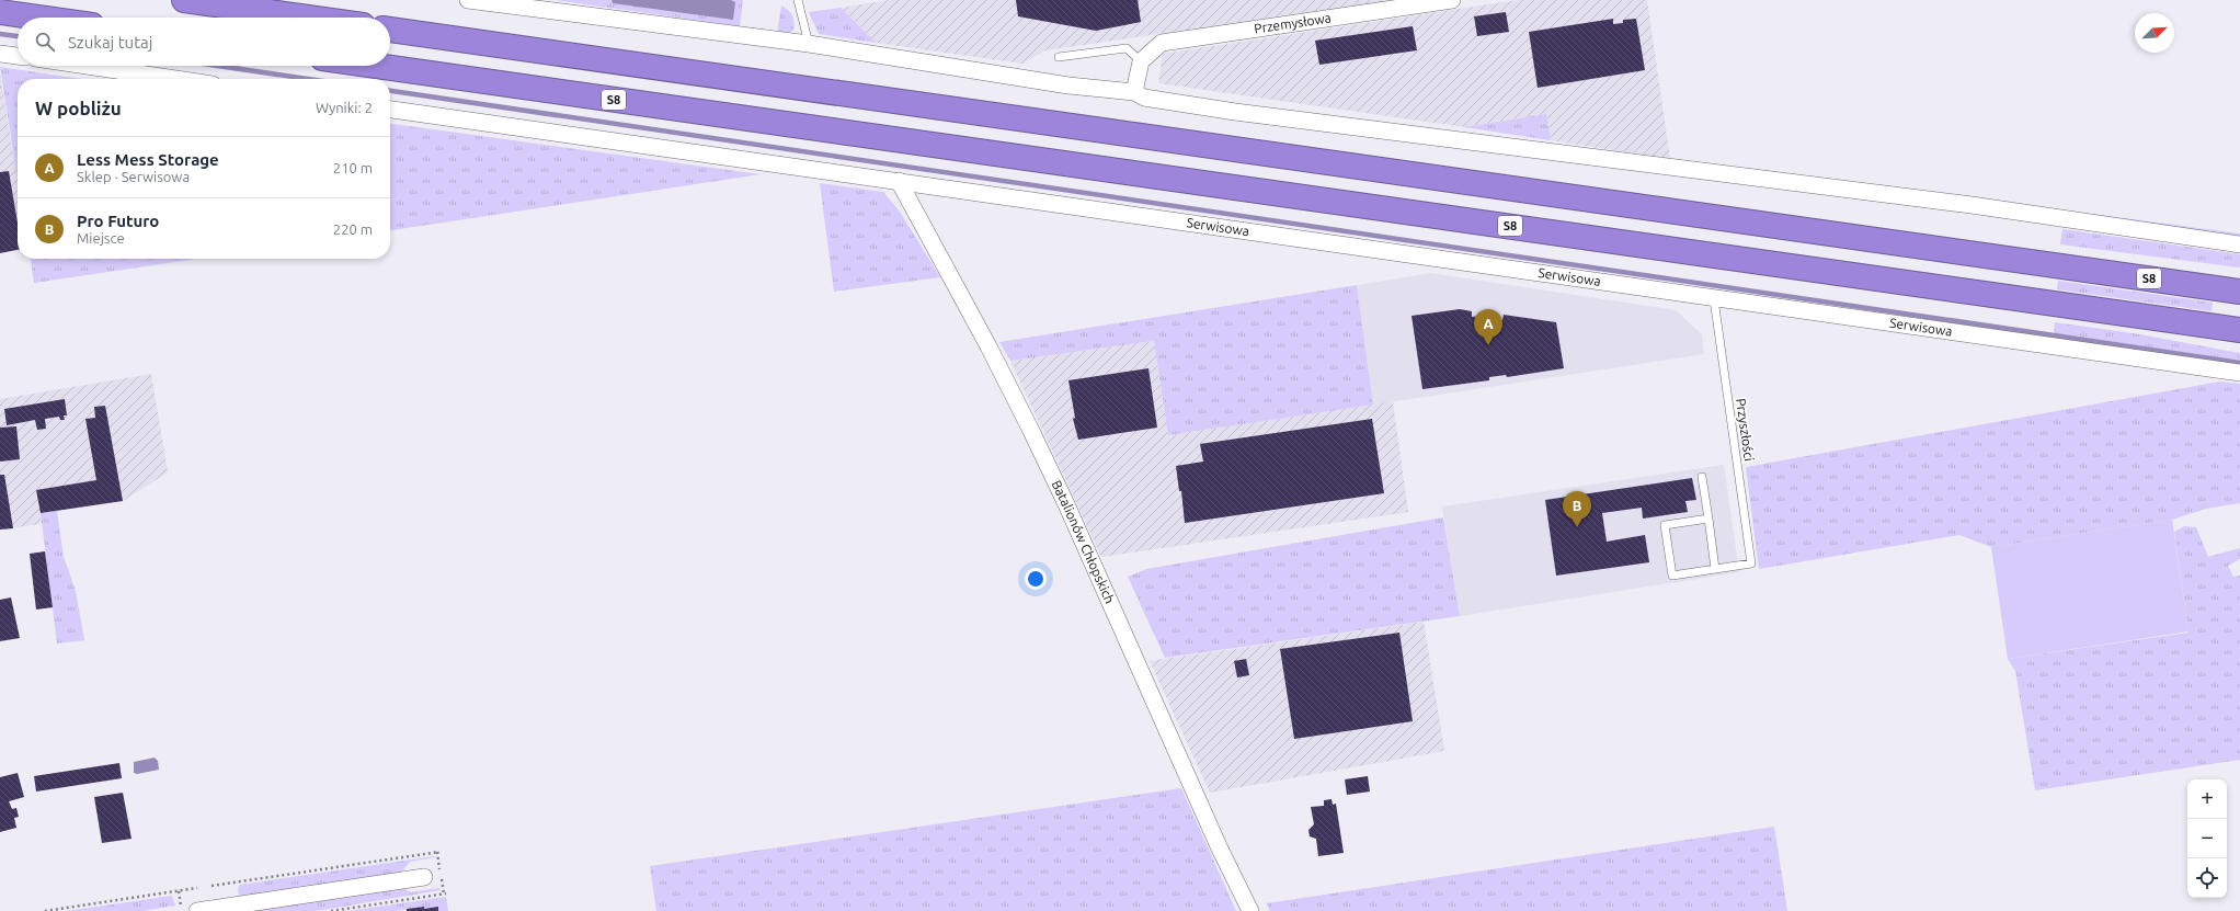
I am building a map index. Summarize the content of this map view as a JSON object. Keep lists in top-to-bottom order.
{
  "streets": {
    "highway": ["S8"],
    "street": ["Przemysłowa", "Serwisowa", "Batalionów Chłopskich"],
    "lane": ["Przyszłości"]
  },
  "crossings": [
    ["Serwisowa", "Przyszłości"],
    ["Serwisowa", "Batalionów Chłopskich"]
  ],
  "north": "top right",
  "page": {
    "search": "Szukaj tutaj",
    "heading": ["W pobliżu", "Wyniki: 2"],
    "list": [
      {
        "mark": "A",
        "name": "Less Mess Storage",
        "note": "Sklep · Serwisowa",
        "value": "210 m"
      },
      {
        "mark": "B",
        "name": "Pro Futuro",
        "note": "Miejsce",
        "value": "220 m"
      }
    ],
    "pins": ["A", "B"],
    "map_buttons": ["+", "−"]
  }
}
